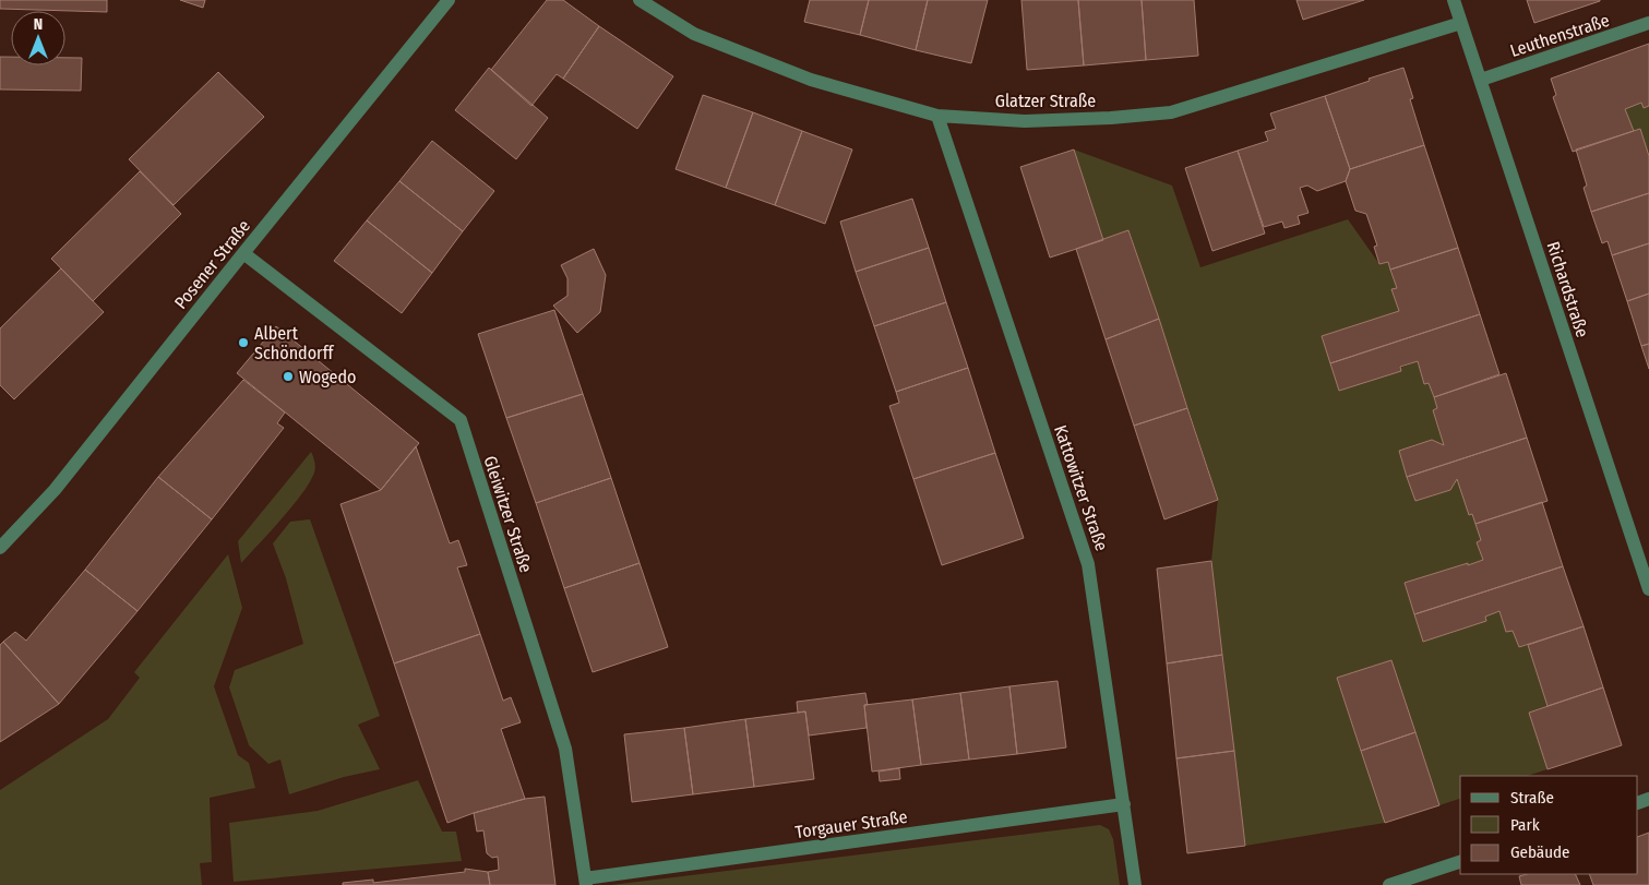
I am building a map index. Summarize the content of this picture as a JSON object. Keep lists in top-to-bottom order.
{
  "streets": {
    "street": [
      "Leuthenstraße",
      "Glatzer Straße",
      "Posener Straße",
      "Richardstraße",
      "Kattowitzer Straße",
      "Gleiwitzer Straße",
      "Torgauer Straße"
    ]
  },
  "crossings": [
    ["Leuthenstraße", "Richardstraße"],
    ["Glatzer Straße", "Richardstraße"],
    ["Glatzer Straße", "Kattowitzer Straße"],
    ["Posener Straße", "Gleiwitzer Straße"],
    ["Kattowitzer Straße", "Torgauer Straße"],
    ["Gleiwitzer Straße", "Torgauer Straße"]
  ],
  "places": ["Albert Schöndorff", "Wogedo"],
  "legend": ["Straße", "Park", "Gebäude"],
  "north": "top"
}
